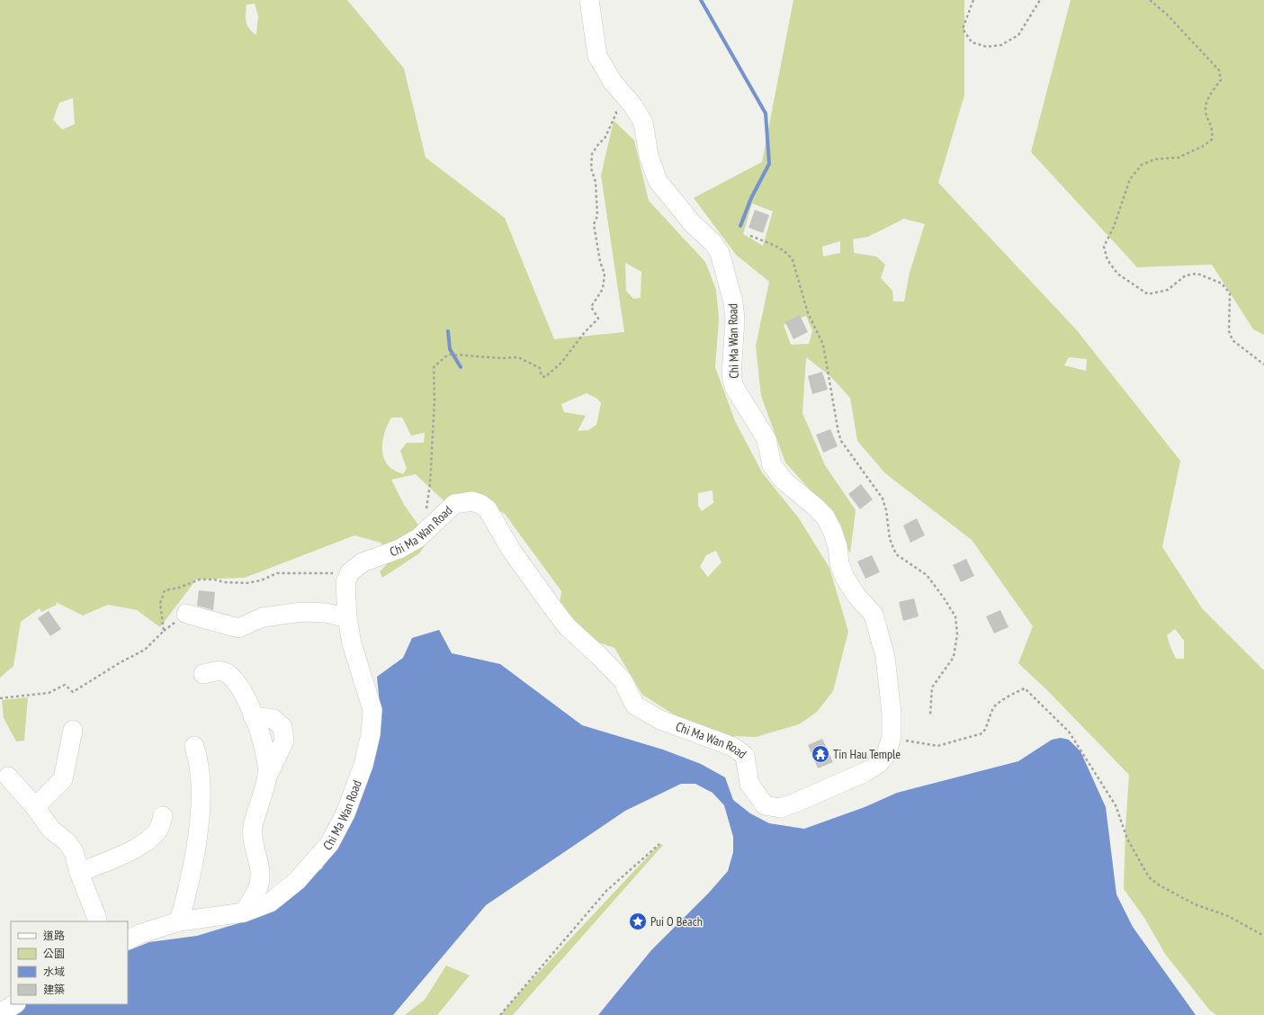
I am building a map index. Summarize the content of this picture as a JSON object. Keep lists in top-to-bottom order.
{
  "streets": {
    "street": ["Chi Ma Wan Road"]
  },
  "places": {
    "temple": ["Tin Hau Temple"],
    "place": ["Pui O Beach"]
  },
  "legend": [
    "道路",
    "公園",
    "水域",
    "建築"
  ]
}
